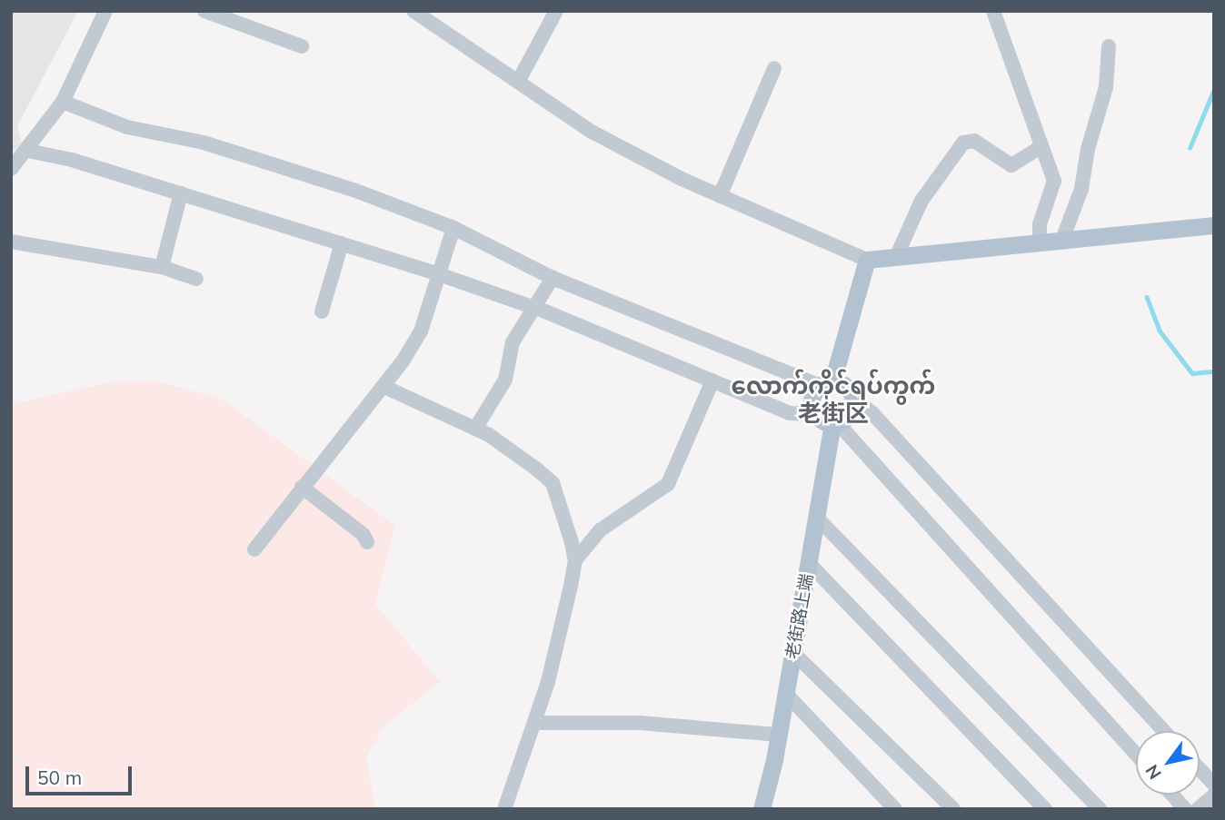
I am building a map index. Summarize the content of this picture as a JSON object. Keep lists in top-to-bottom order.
{
  "streets": {
    "main road": ["老街路上端"]
  },
  "districts": ["လောက်ကိုင်ရပ်ကွက် 老街区"],
  "scale_bar": "50 m",
  "north": "bottom left"
}
